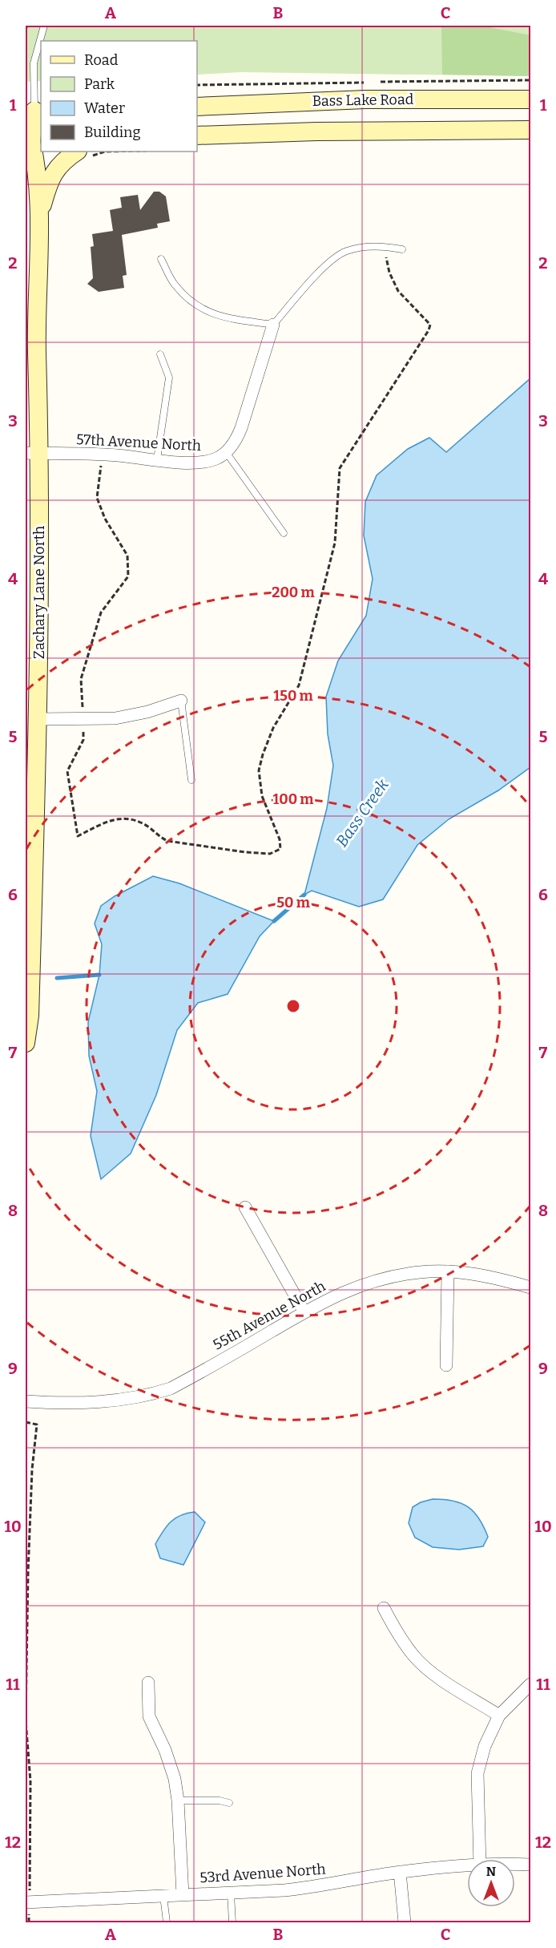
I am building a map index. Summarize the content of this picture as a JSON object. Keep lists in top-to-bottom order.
{
  "streets": {
    "street": [
      "Bass Lake Road",
      "57th Avenue North",
      "Zachary Lane North",
      "55th Avenue North",
      "53rd Avenue North"
    ]
  },
  "crossings": [
    ["57th Avenue North", "Zachary Lane North"]
  ],
  "water": ["Bass Creek"],
  "legend": [
    "Road",
    "Park",
    "Water",
    "Building"
  ],
  "north": "top",
  "grid": {
    "columns": ["A", "B", "C"],
    "rows": [
      "1",
      "2",
      "3",
      "4",
      "5",
      "6",
      "7",
      "8",
      "9",
      "10",
      "11",
      "12"
    ]
  },
  "rings": [
    "200 m",
    "150 m",
    "100 m",
    "50 m"
  ]
}
